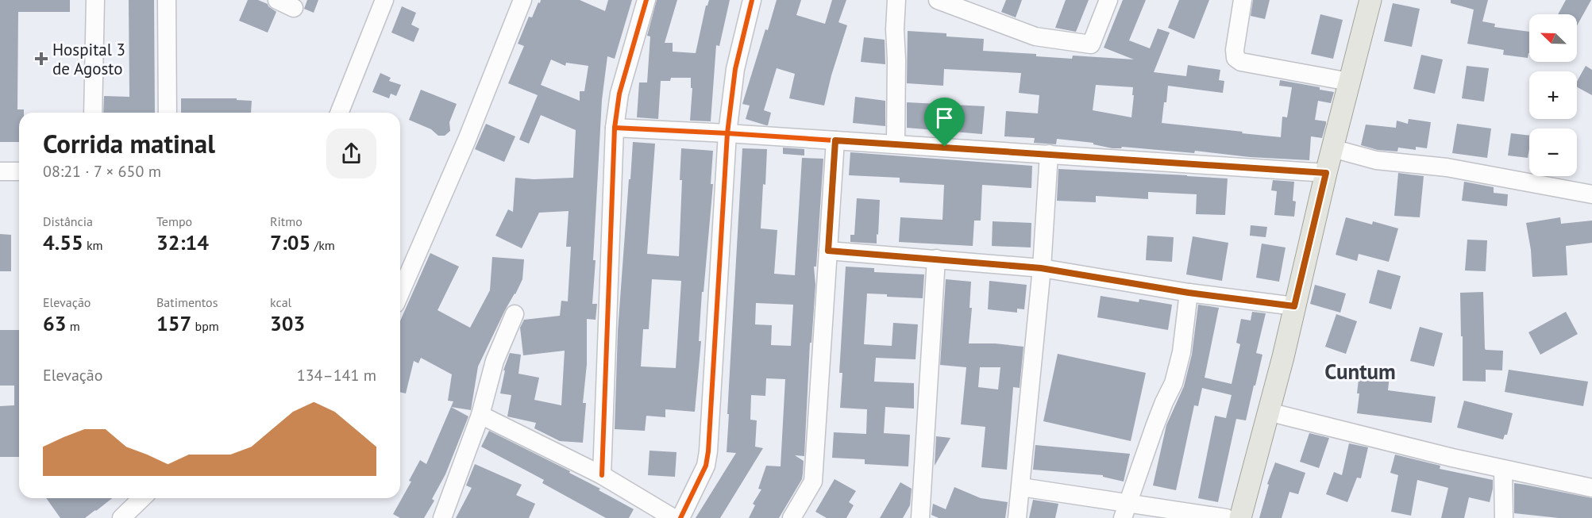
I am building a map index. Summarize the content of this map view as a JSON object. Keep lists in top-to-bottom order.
{
  "districts": ["Cuntum"],
  "places": {
    "health": ["Hospital 3 de Agosto"]
  },
  "north": "top left",
  "page": {
    "map_buttons": ["+", "−"],
    "heading": ["Corrida matinal", "08:21 · 7 × 650 m"],
    "stats": [
      ["Distância", "4.55 km"],
      ["Tempo", "32:14"],
      ["Ritmo", "7:05 /km"],
      ["Elevação", "63 m"],
      ["Batimentos", "157 bpm"],
      ["kcal", "303"]
    ],
    "chart": ["Elevação", "134–141 m"]
  }
}
